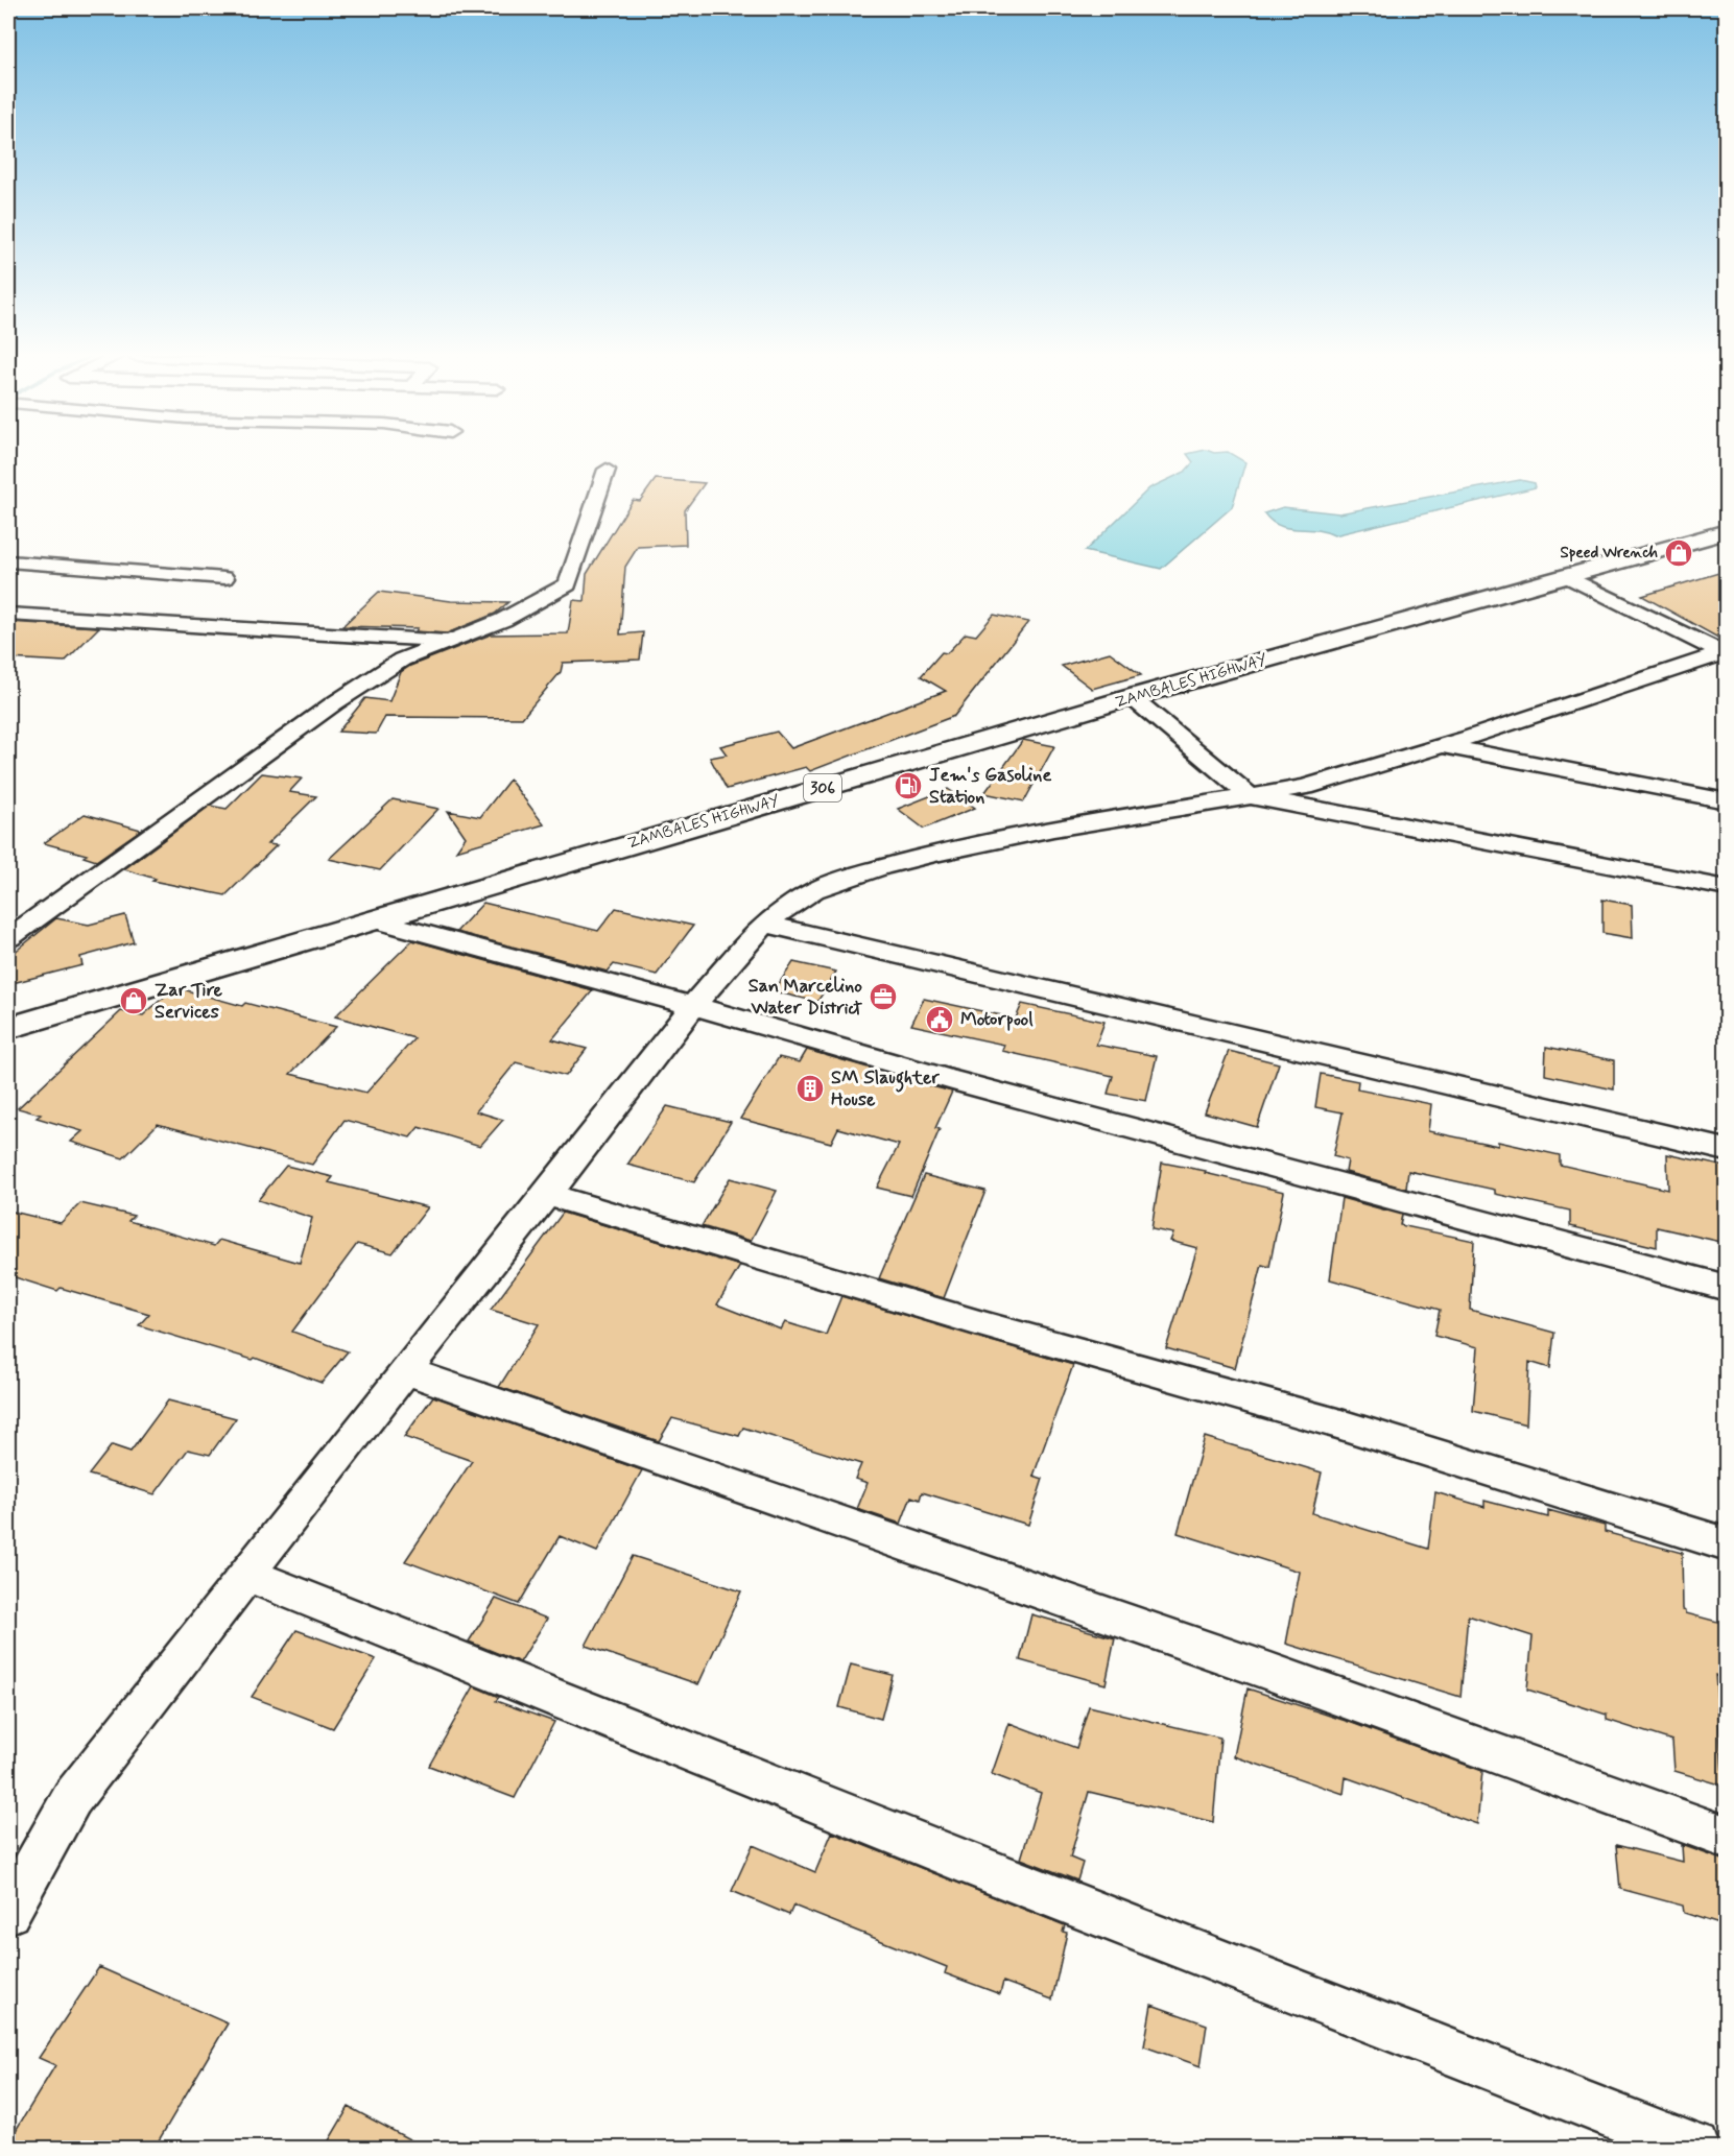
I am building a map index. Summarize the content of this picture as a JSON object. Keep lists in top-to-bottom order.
{
  "streets": {
    "main road": ["ZAMBALES HIGHWAY", "306"]
  },
  "places": {
    "shop": ["Speed Wrench", "Zar Tire Services"],
    "fuel station": ["Jem's Gasoline Station"],
    "office": ["San Marcelino Water District"],
    "public building": ["Motorpool"],
    "building": ["SM Slaughter House"]
  }
}
